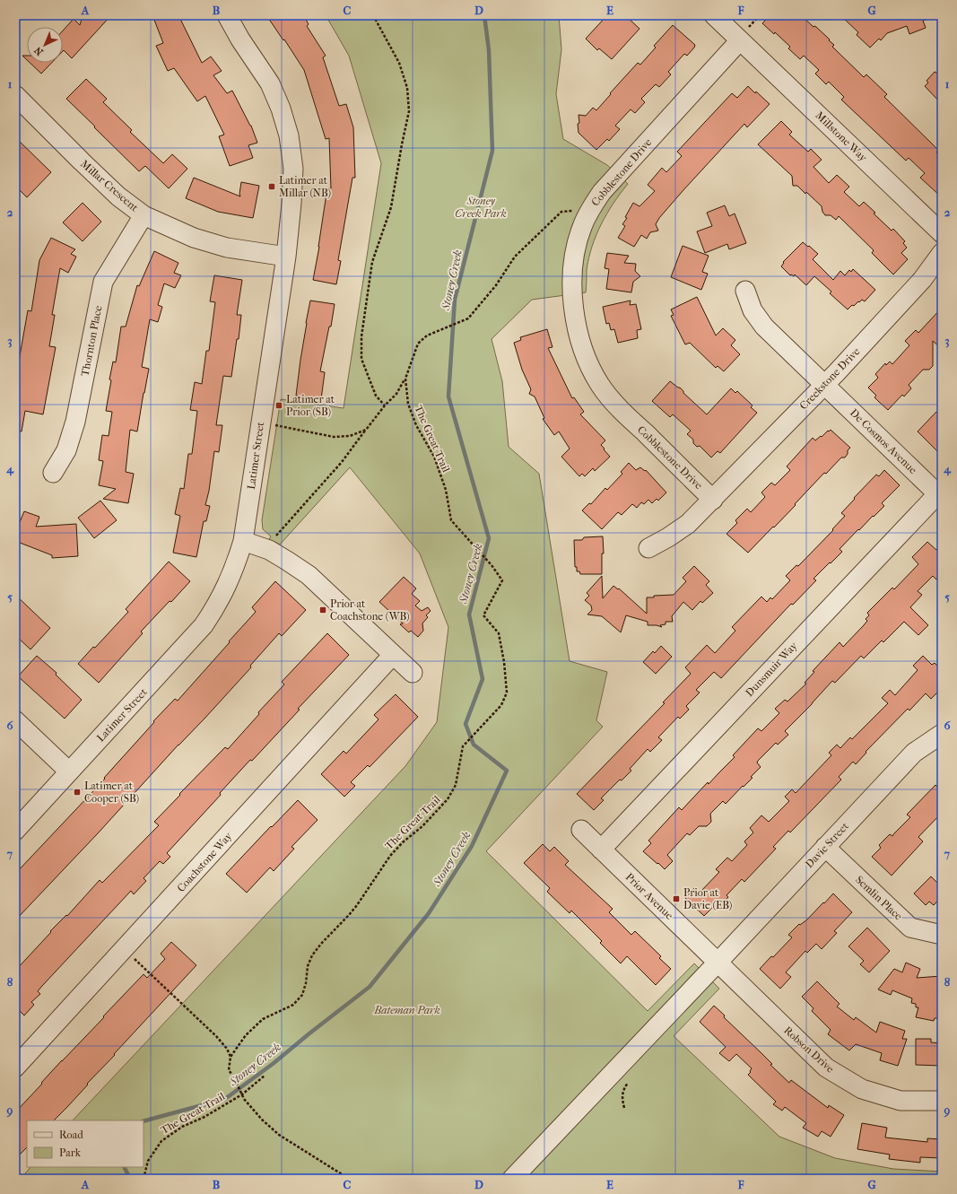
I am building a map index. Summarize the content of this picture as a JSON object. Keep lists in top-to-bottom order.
{
  "streets": {
    "street": [
      "Millstone Way",
      "Cobblestone Drive",
      "Millar Crescent",
      "Thornton Place",
      "Creekstone Drive",
      "De Cosmos Avenue",
      "Latimer Street",
      "Dunsmuir Way",
      "Davie Street",
      "Coachstone Way",
      "Prior Avenue",
      "Semlin Place",
      "Robson Drive"
    ],
    "path": ["The Great Trail"]
  },
  "crossings": [
    ["Millstone Way", "Cobblestone Drive"],
    ["Cobblestone Drive", "Creekstone Drive"],
    ["Cobblestone Drive", "The Great Trail"],
    ["Millar Crescent", "Thornton Place"],
    ["Millar Crescent", "Latimer Street"],
    ["Creekstone Drive", "De Cosmos Avenue"],
    ["De Cosmos Avenue", "Dunsmuir Way"],
    ["Dunsmuir Way", "Prior Avenue"],
    ["Davie Street", "Prior Avenue"],
    ["Davie Street", "Semlin Place"],
    ["Davie Street", "Robson Drive"],
    ["Prior Avenue", "Robson Drive"]
  ],
  "water": ["Stoney Creek"],
  "parks": ["Stoney Creek Park", "Bateman Park"],
  "places": {
    "transit": [
      "Latimer at Millar (NB)",
      "Latimer at Prior (SB)",
      "Prior at Coachstone (WB)",
      "Latimer at Cooper (SB)",
      "Prior at Davie (EB)"
    ]
  },
  "legend": ["Road", "Park"],
  "north": "bottom left",
  "grid": {
    "columns": [
      "A",
      "B",
      "C",
      "D",
      "E",
      "F",
      "G"
    ],
    "rows": [
      "1",
      "2",
      "3",
      "4",
      "5",
      "6",
      "7",
      "8",
      "9"
    ]
  }
}
